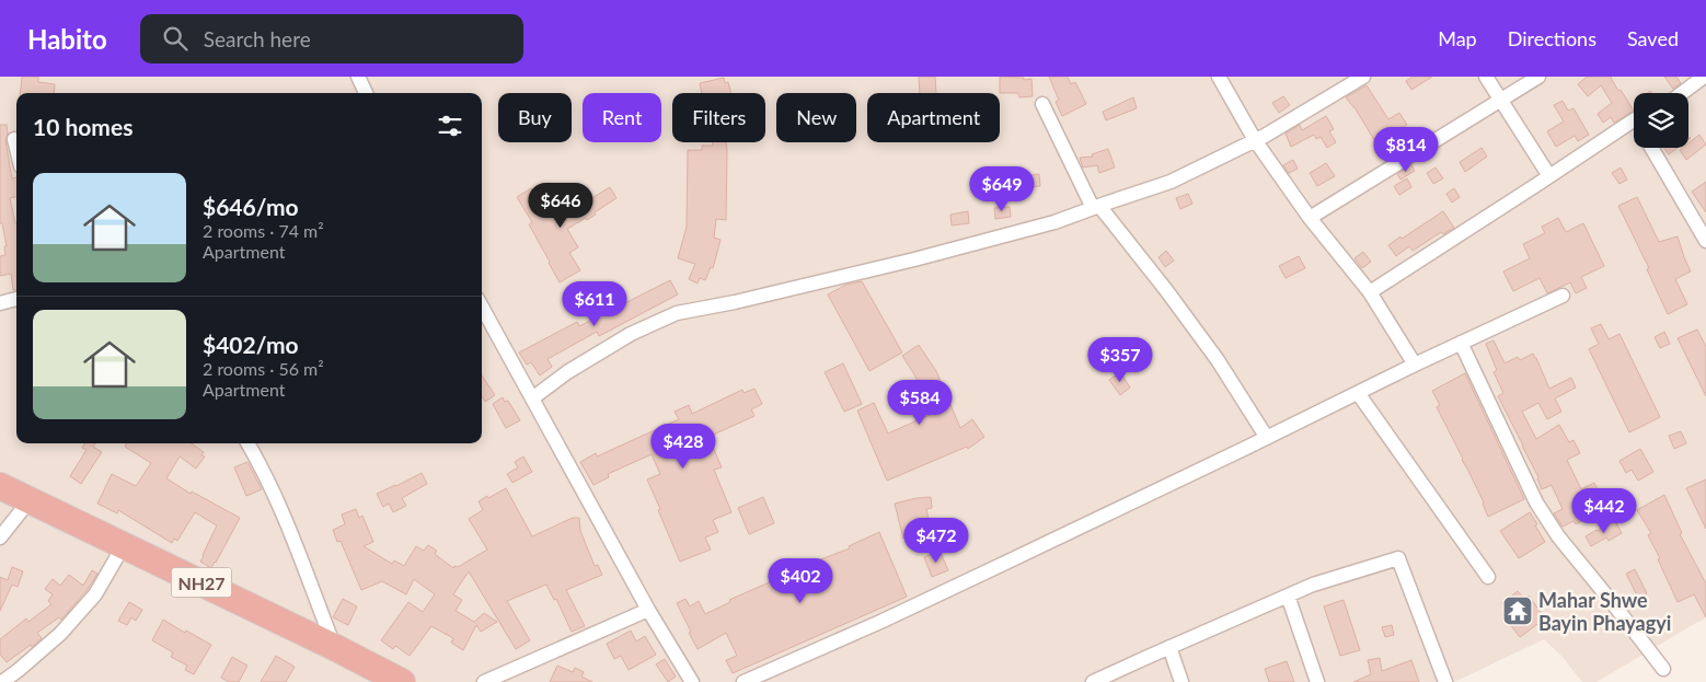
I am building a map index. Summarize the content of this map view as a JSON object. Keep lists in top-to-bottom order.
{
  "streets": {
    "highway": ["NH27"]
  },
  "places": {
    "temple": ["Mahar Shwe Bayin Phayagyi"]
  },
  "page": {
    "header": "Habito",
    "search": "Search here",
    "nav": ["Map", "Directions", "Saved"],
    "chip": [
      "Buy",
      "Rent",
      "Filters",
      "New",
      "Apartment"
    ],
    "heading": "10 homes",
    "price": [
      "$814",
      "$649",
      "$646",
      "$611",
      "$357",
      "$584",
      "$428",
      "$442",
      "$472",
      "$402"
    ],
    "list": [
      {
        "name": "$646/mo",
        "note": "2 rooms · 74 m² · Apartment"
      },
      {
        "name": "$402/mo",
        "note": "2 rooms · 56 m² · Apartment"
      }
    ]
  }
}
